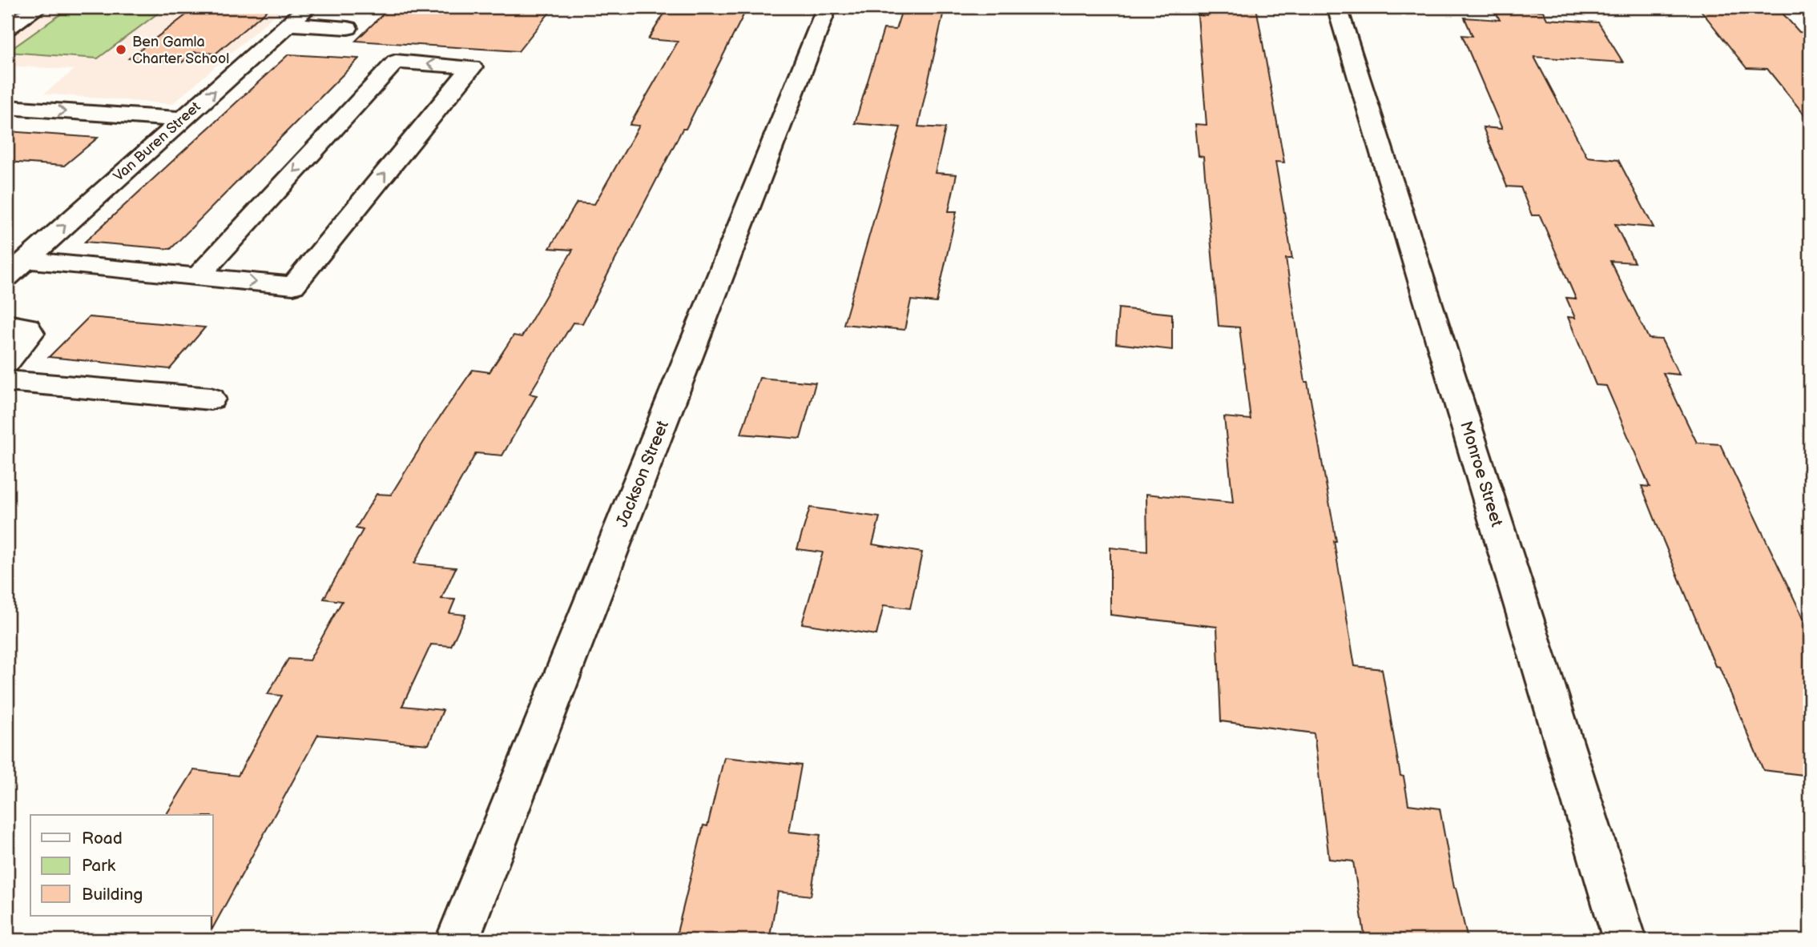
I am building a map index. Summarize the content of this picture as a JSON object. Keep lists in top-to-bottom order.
{
  "streets": {
    "street": ["Van Buren Street", "Jackson Street", "Monroe Street"]
  },
  "one_way": ["Van Buren Street"],
  "places": ["Ben Gamla Charter School"],
  "legend": ["Road", "Park", "Building"]
}
